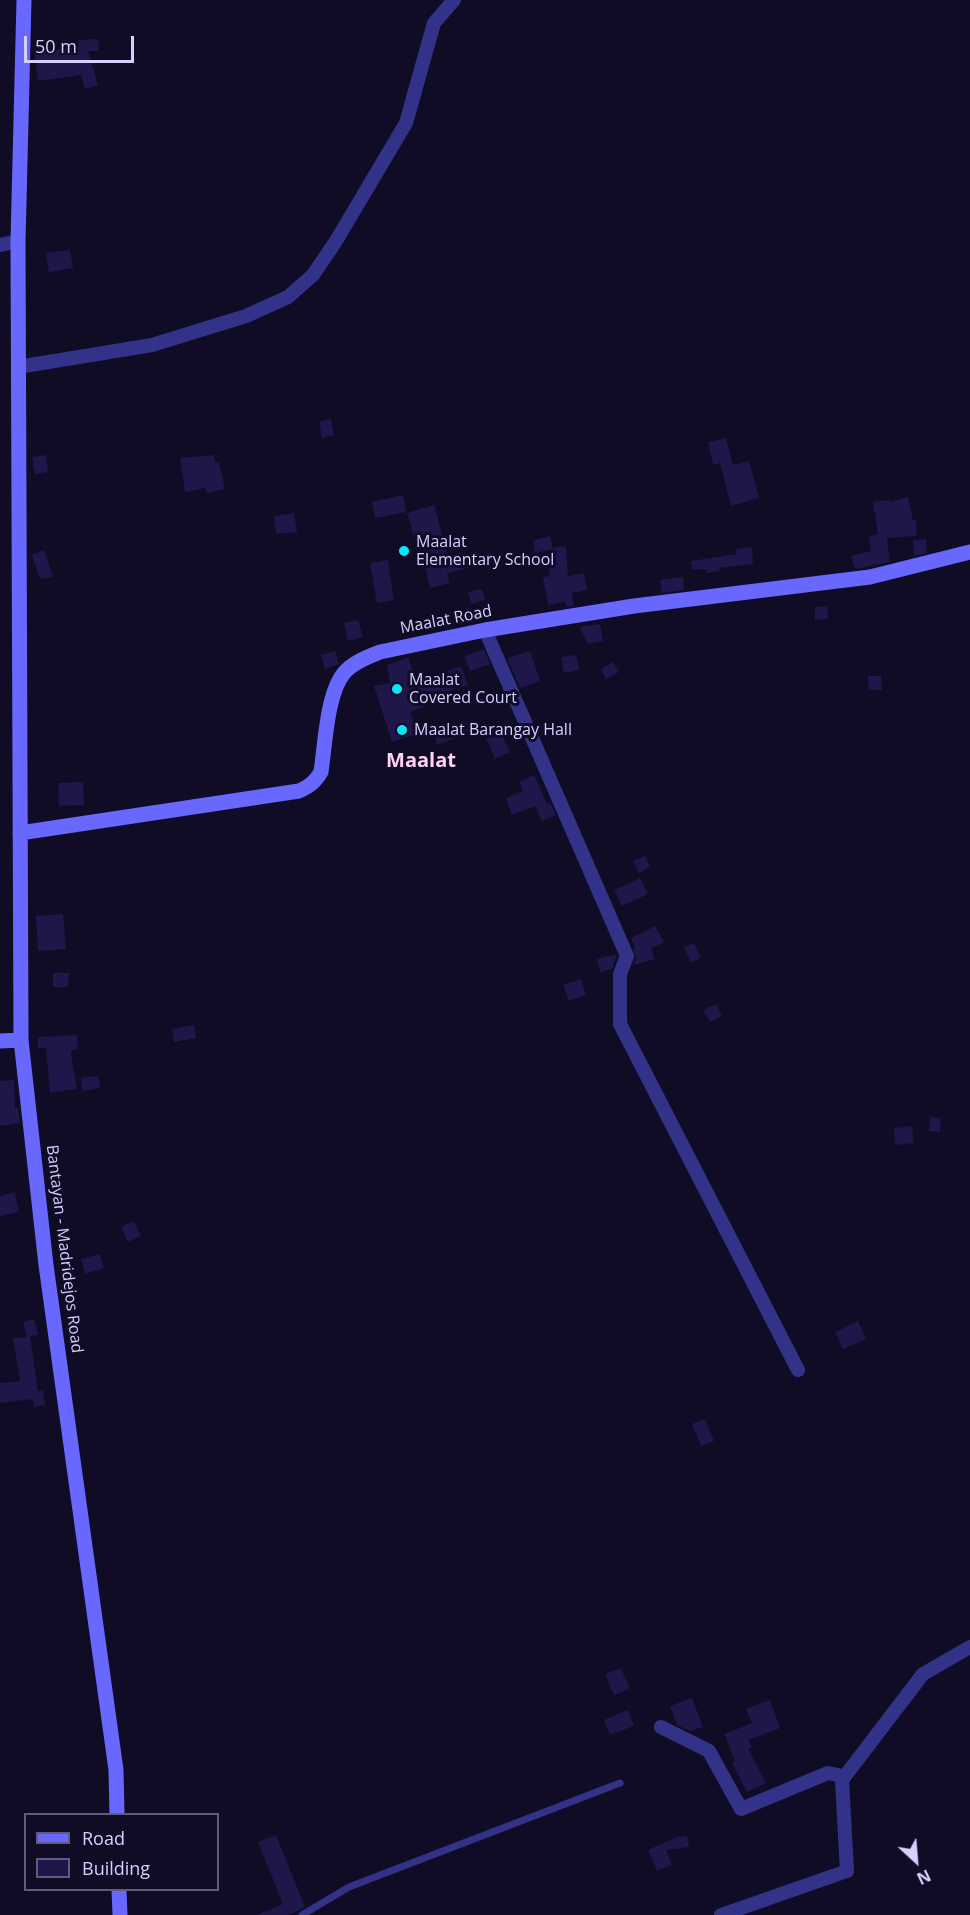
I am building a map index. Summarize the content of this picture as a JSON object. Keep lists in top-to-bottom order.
{
  "streets": {
    "main road": ["Maalat Road", "Bantayan - Madridejos Road"]
  },
  "crossings": [
    ["Maalat Road", "Bantayan - Madridejos Road"]
  ],
  "districts": ["Maalat"],
  "places": ["Maalat Elementary School", "Maalat Covered Court", "Maalat Barangay Hall"],
  "legend": ["Road", "Building"],
  "scale_bar": "50 m",
  "north": "bottom right"
}
